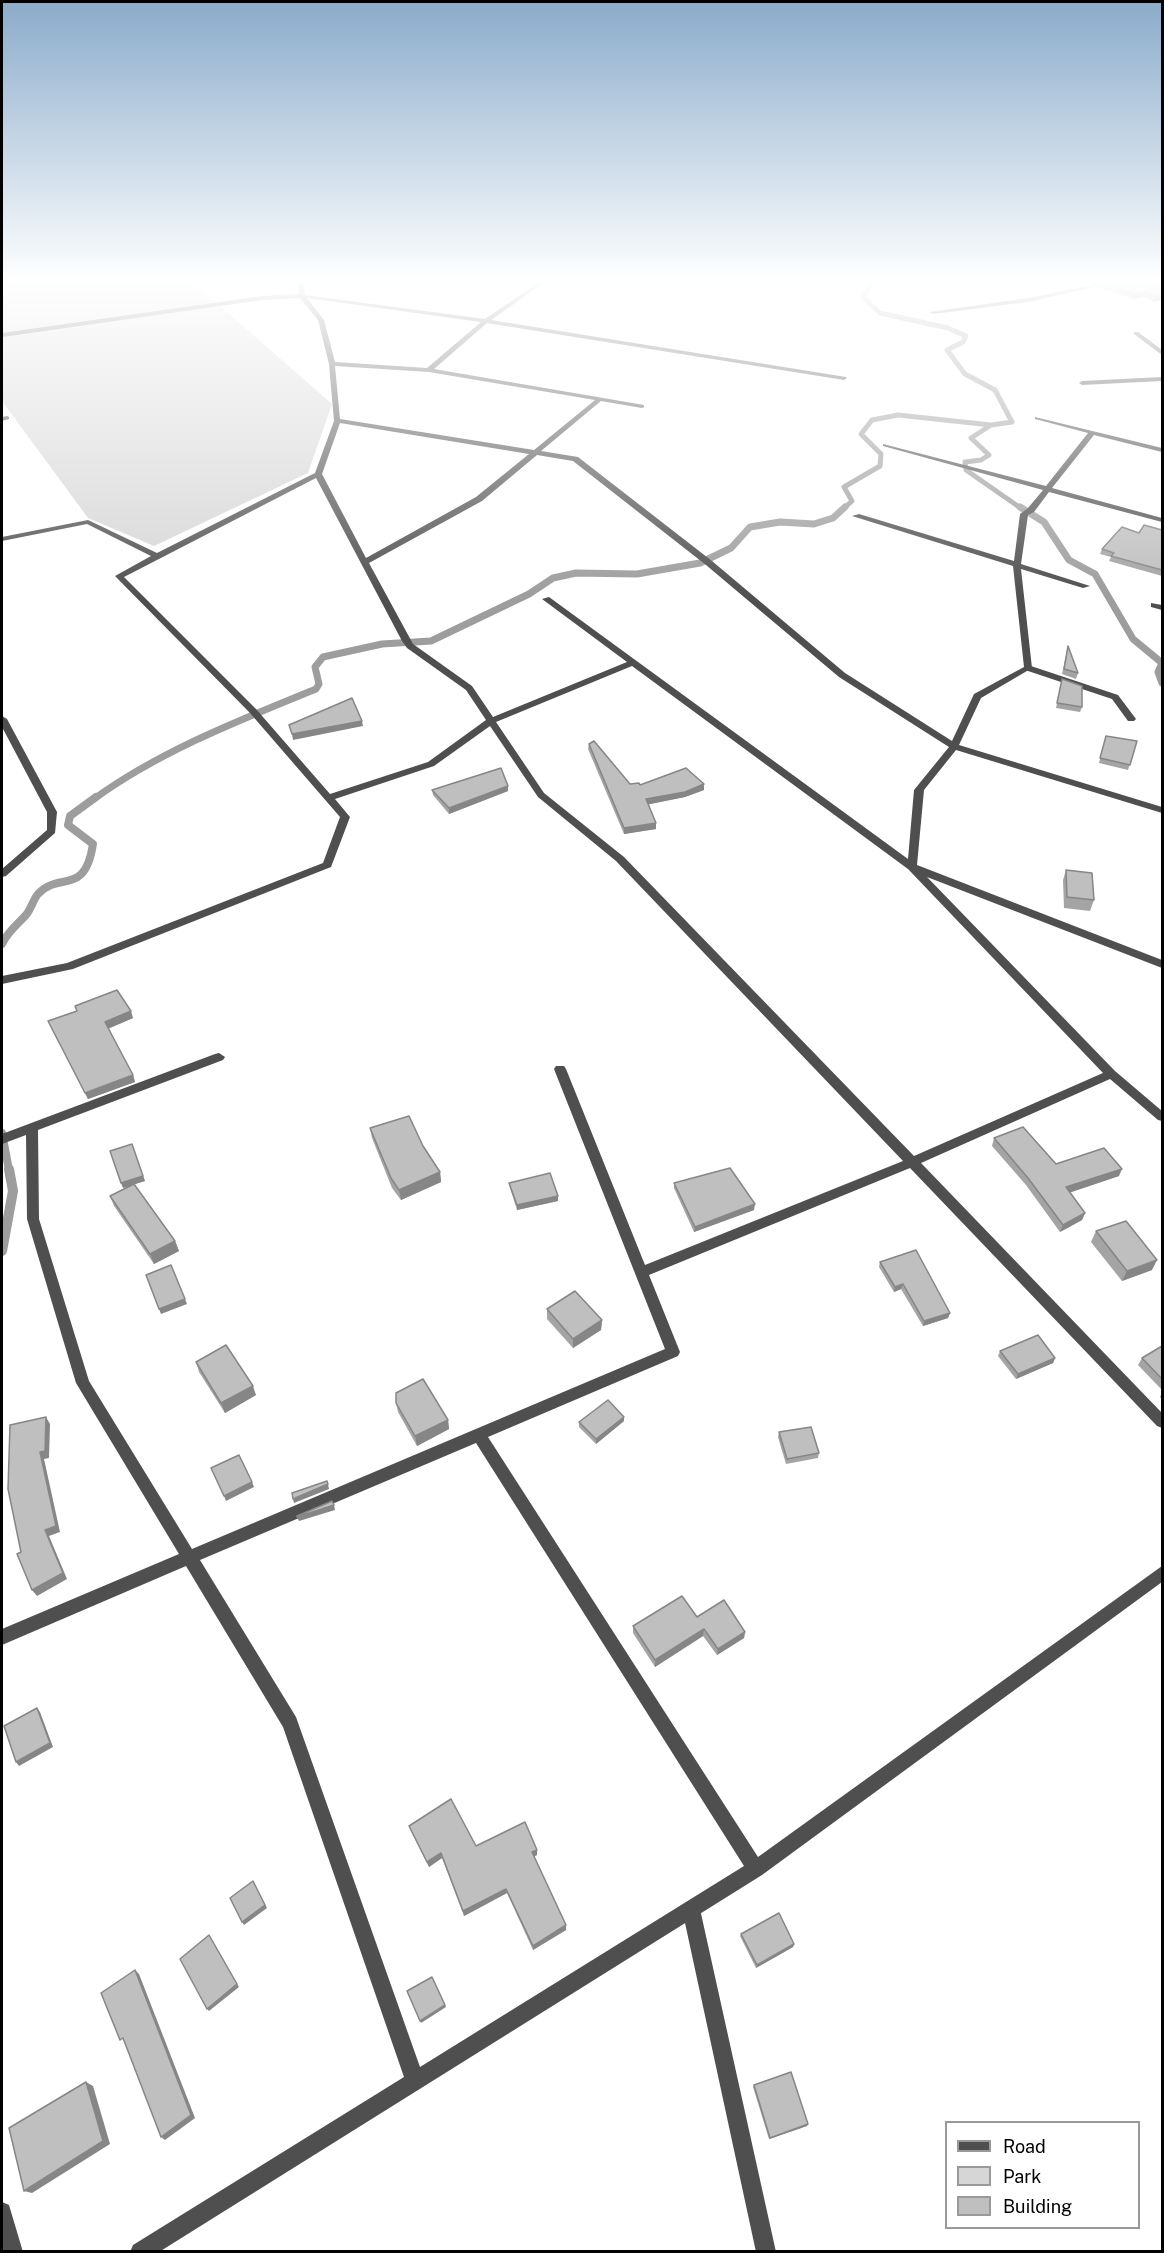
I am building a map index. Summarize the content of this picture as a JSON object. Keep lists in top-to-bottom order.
{
  "legend": ["Road", "Park", "Building"]
}
